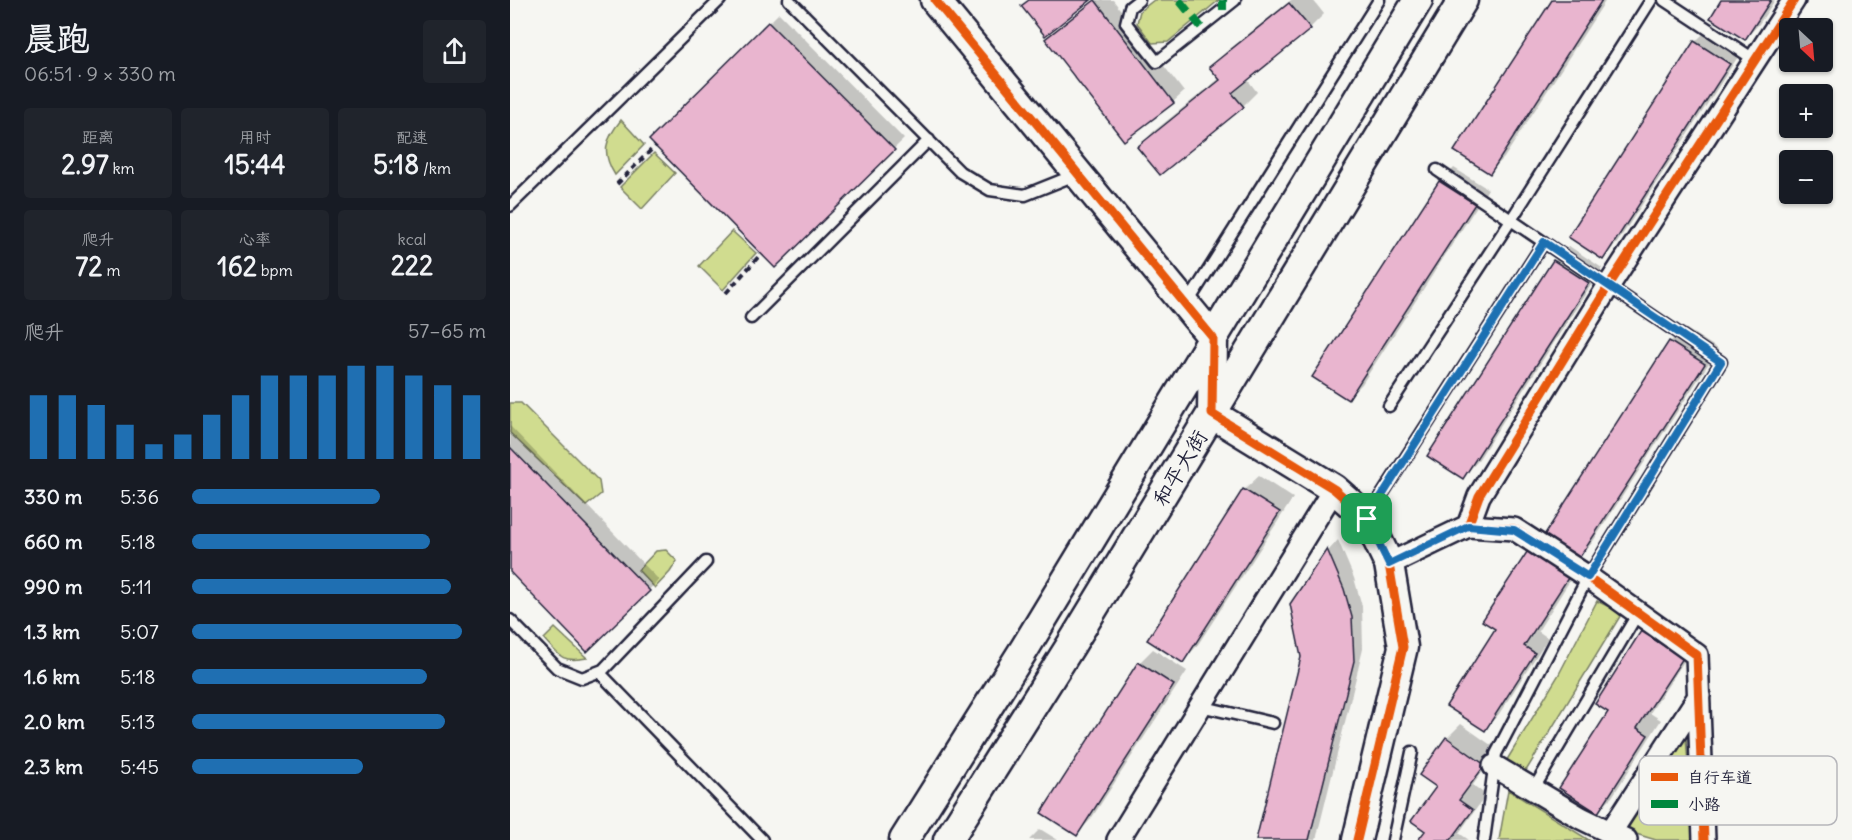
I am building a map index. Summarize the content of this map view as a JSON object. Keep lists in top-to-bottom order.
{
  "streets": {
    "main road": ["和平大街"]
  },
  "legend": ["自行车道", "小路"],
  "north": "bottom right",
  "page": {
    "heading": ["晨跑", "06:51 · 9 × 330 m"],
    "map_buttons": ["+", "−"],
    "stats": [
      ["距离", "2.97 km"],
      ["用时", "15:44"],
      ["配速", "5:18 /km"],
      ["爬升", "72 m"],
      ["心率", "162 bpm"],
      ["kcal", "222"]
    ],
    "chart": ["爬升", "57–65 m"],
    "list": [
      {
        "name": "330 m",
        "note": "5:36"
      },
      {
        "name": "660 m",
        "note": "5:18"
      },
      {
        "name": "990 m",
        "note": "5:11"
      },
      {
        "name": "1.3 km",
        "note": "5:07"
      },
      {
        "name": "1.6 km",
        "note": "5:18"
      },
      {
        "name": "2.0 km",
        "note": "5:13"
      },
      {
        "name": "2.3 km",
        "note": "5:45"
      }
    ]
  }
}
